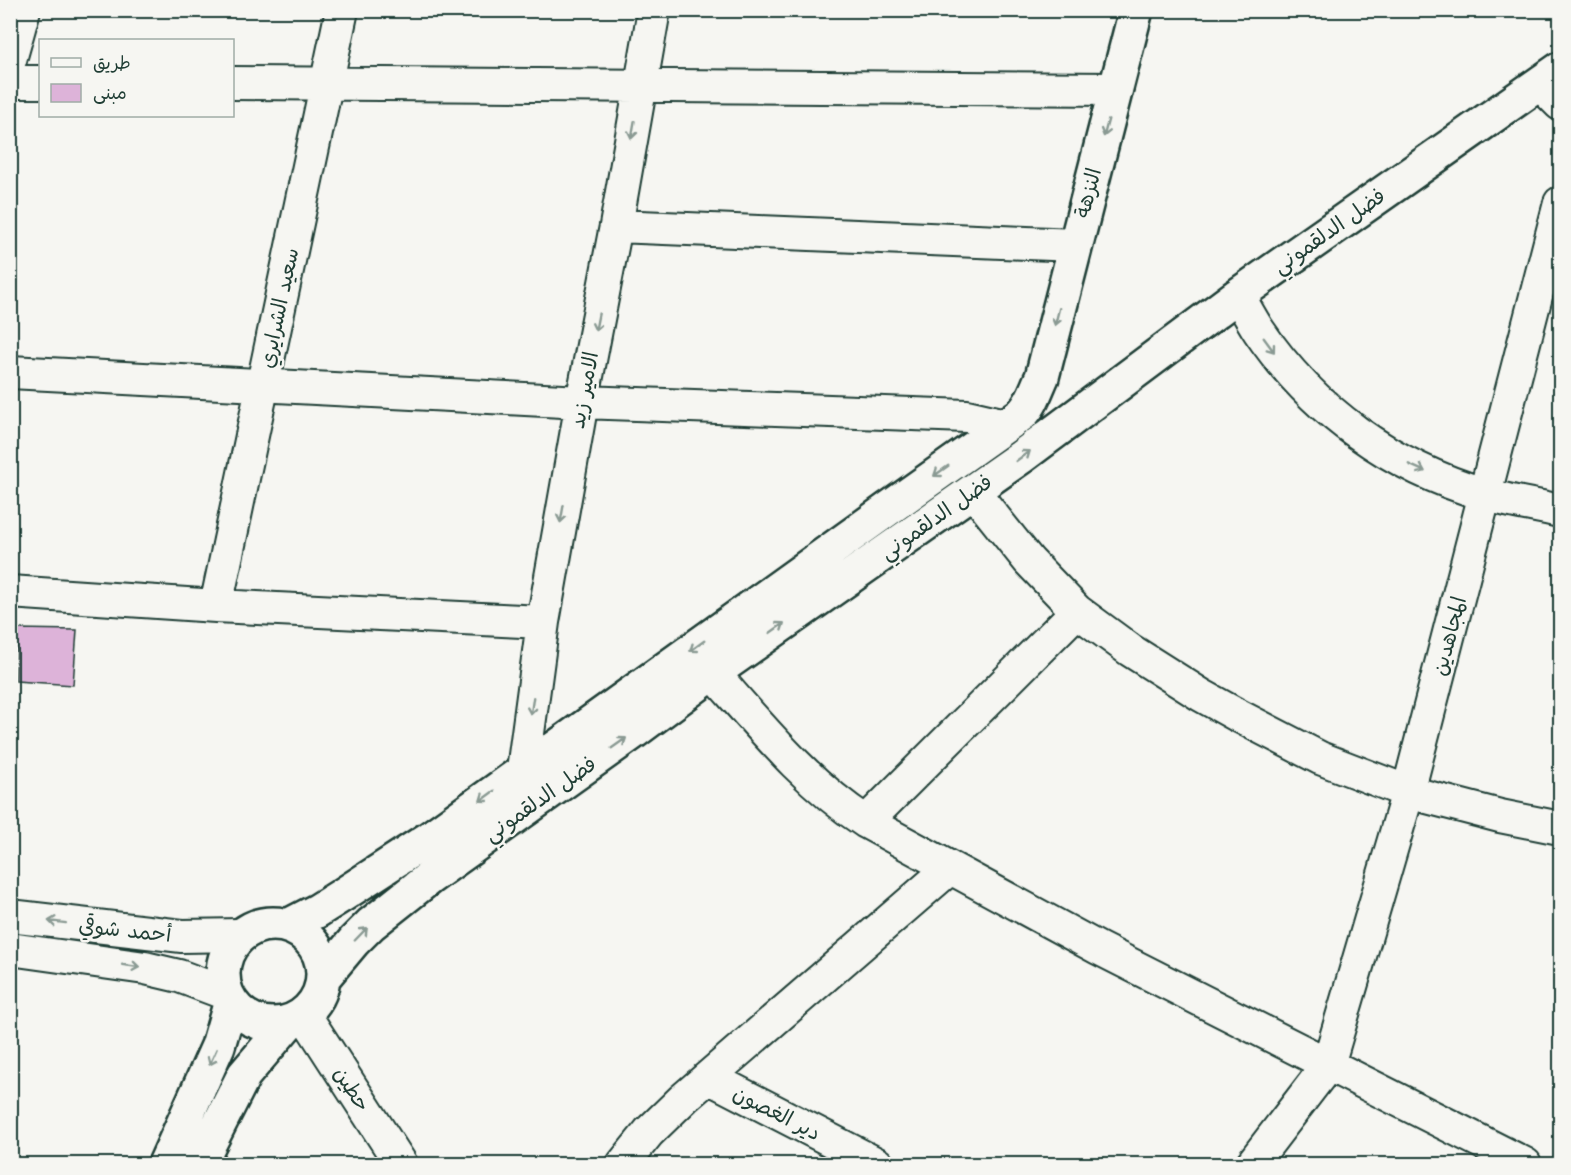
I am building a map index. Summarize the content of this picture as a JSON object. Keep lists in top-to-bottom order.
{
  "streets": {
    "main road": ["النزهة", "فضل الدلقموني"],
    "street": [
      "سعيد الشرايري",
      "الامير زيد",
      "المجاهدين",
      "أحمد شوقي",
      "حطين",
      "دير الغصون"
    ]
  },
  "crossings": [
    ["النزهة", "فضل الدلقموني"],
    ["النزهة", "الامير زيد"],
    ["النزهة", "أحمد شوقي"],
    ["النزهة", "حطين"],
    ["فضل الدلقموني", "أحمد شوقي"],
    ["فضل الدلقموني", "حطين"],
    ["أحمد شوقي", "حطين"]
  ],
  "one_way": ["النزهة", "فضل الدلقموني", "الامير زيد"],
  "legend": ["طريق", "مبنى"]
}
